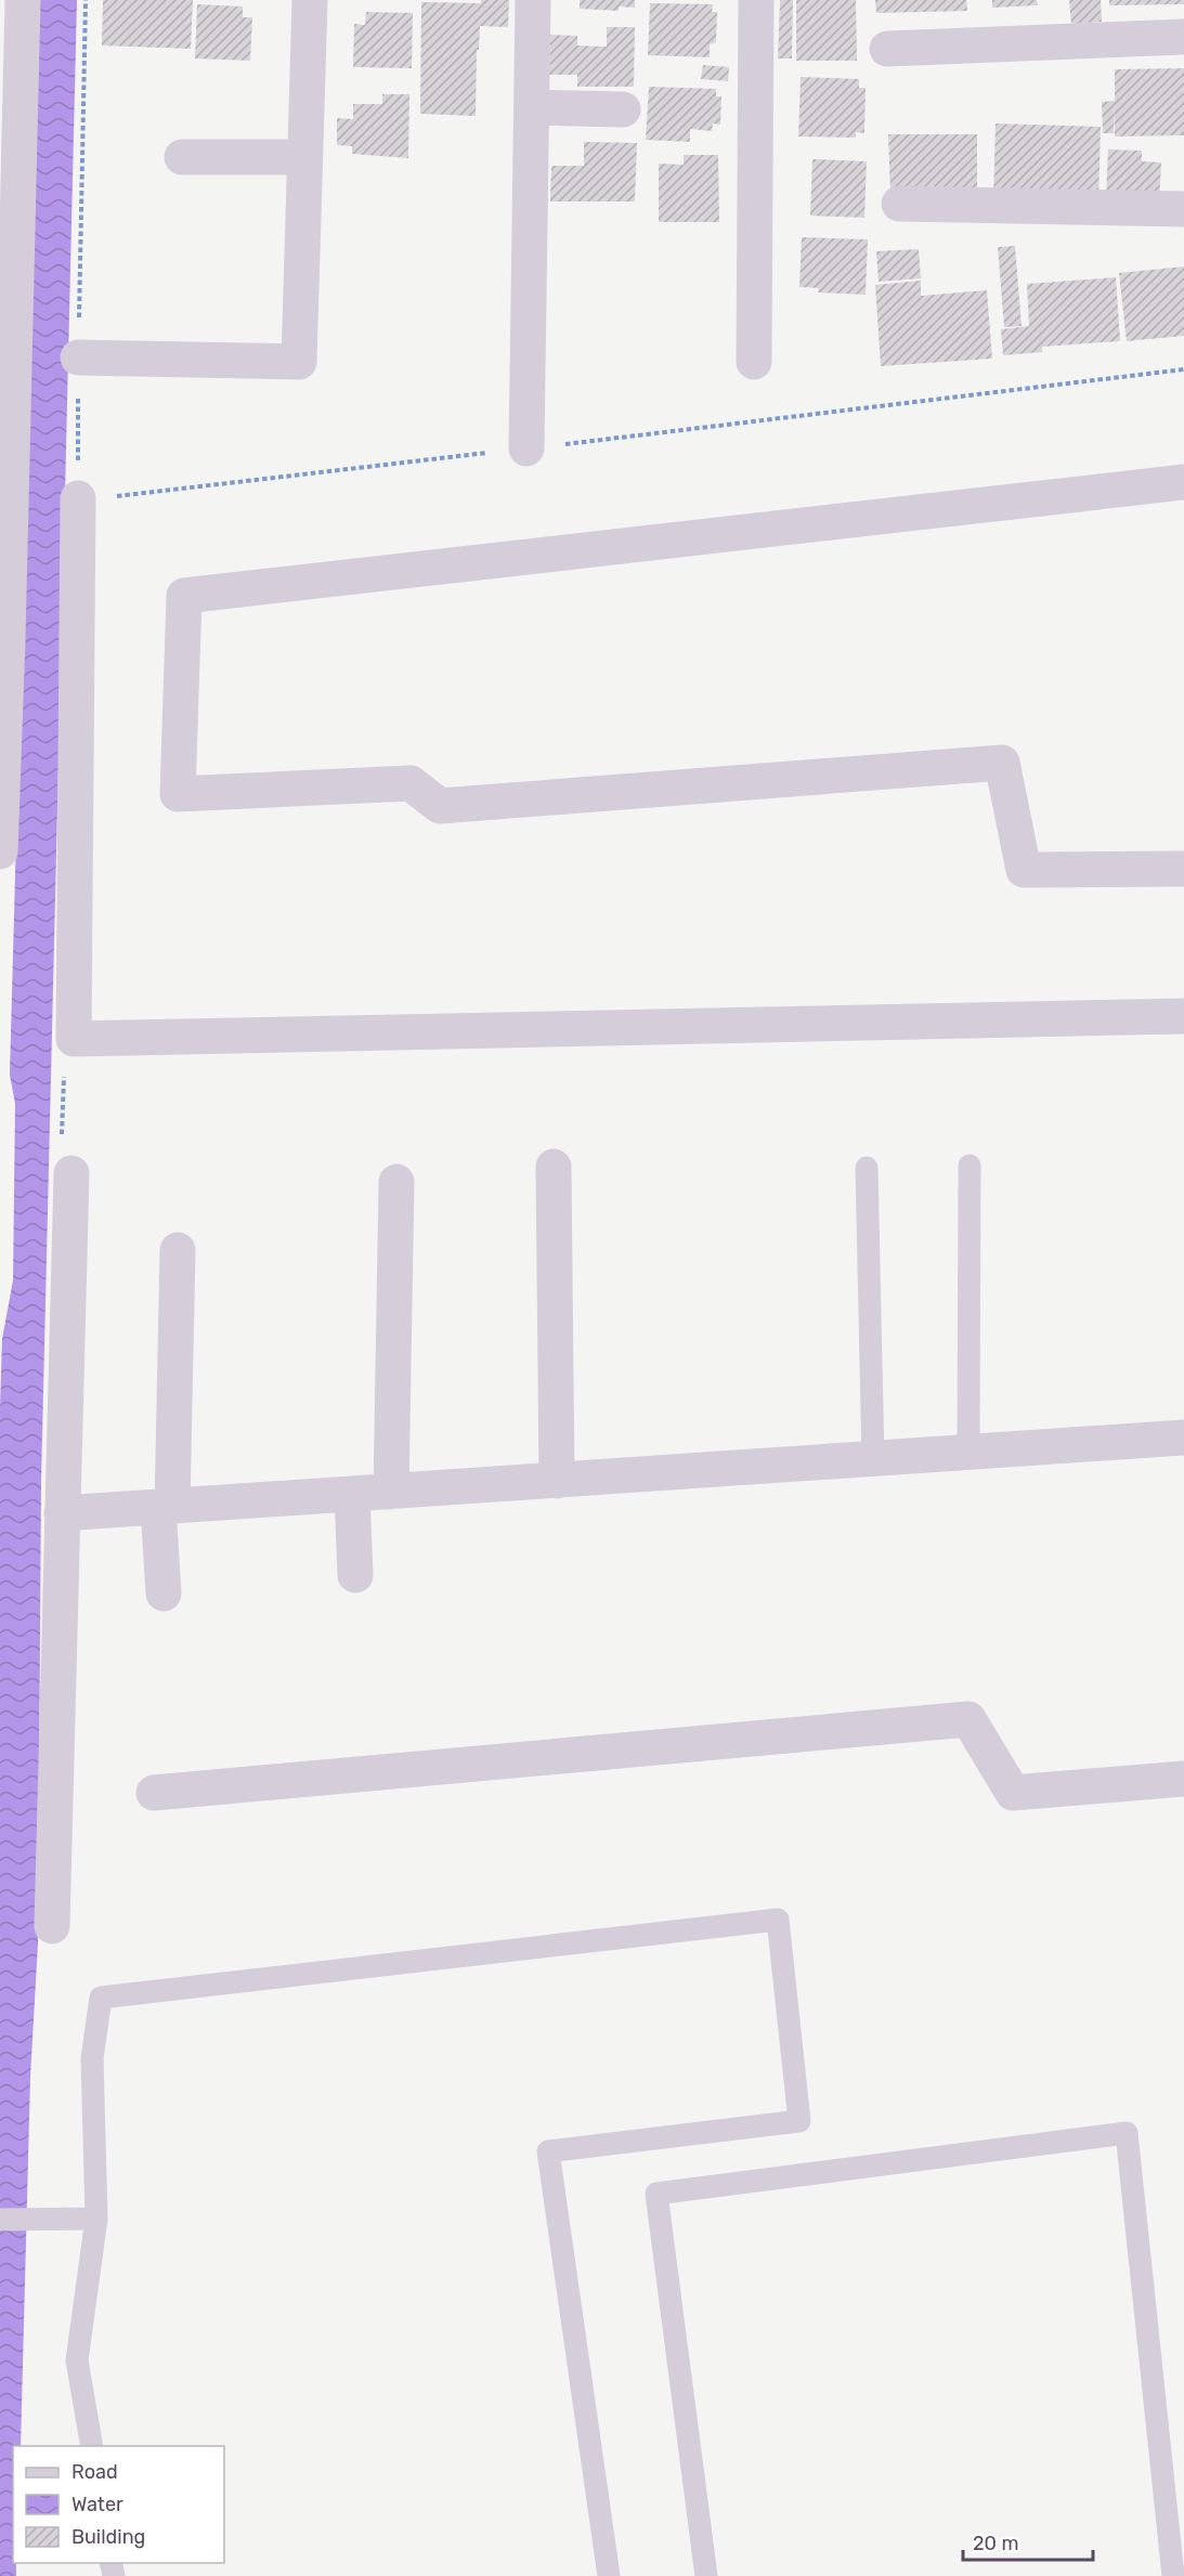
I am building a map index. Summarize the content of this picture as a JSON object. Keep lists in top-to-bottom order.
{
  "legend": ["Road", "Water", "Building"],
  "scale_bar": "20 m"
}
